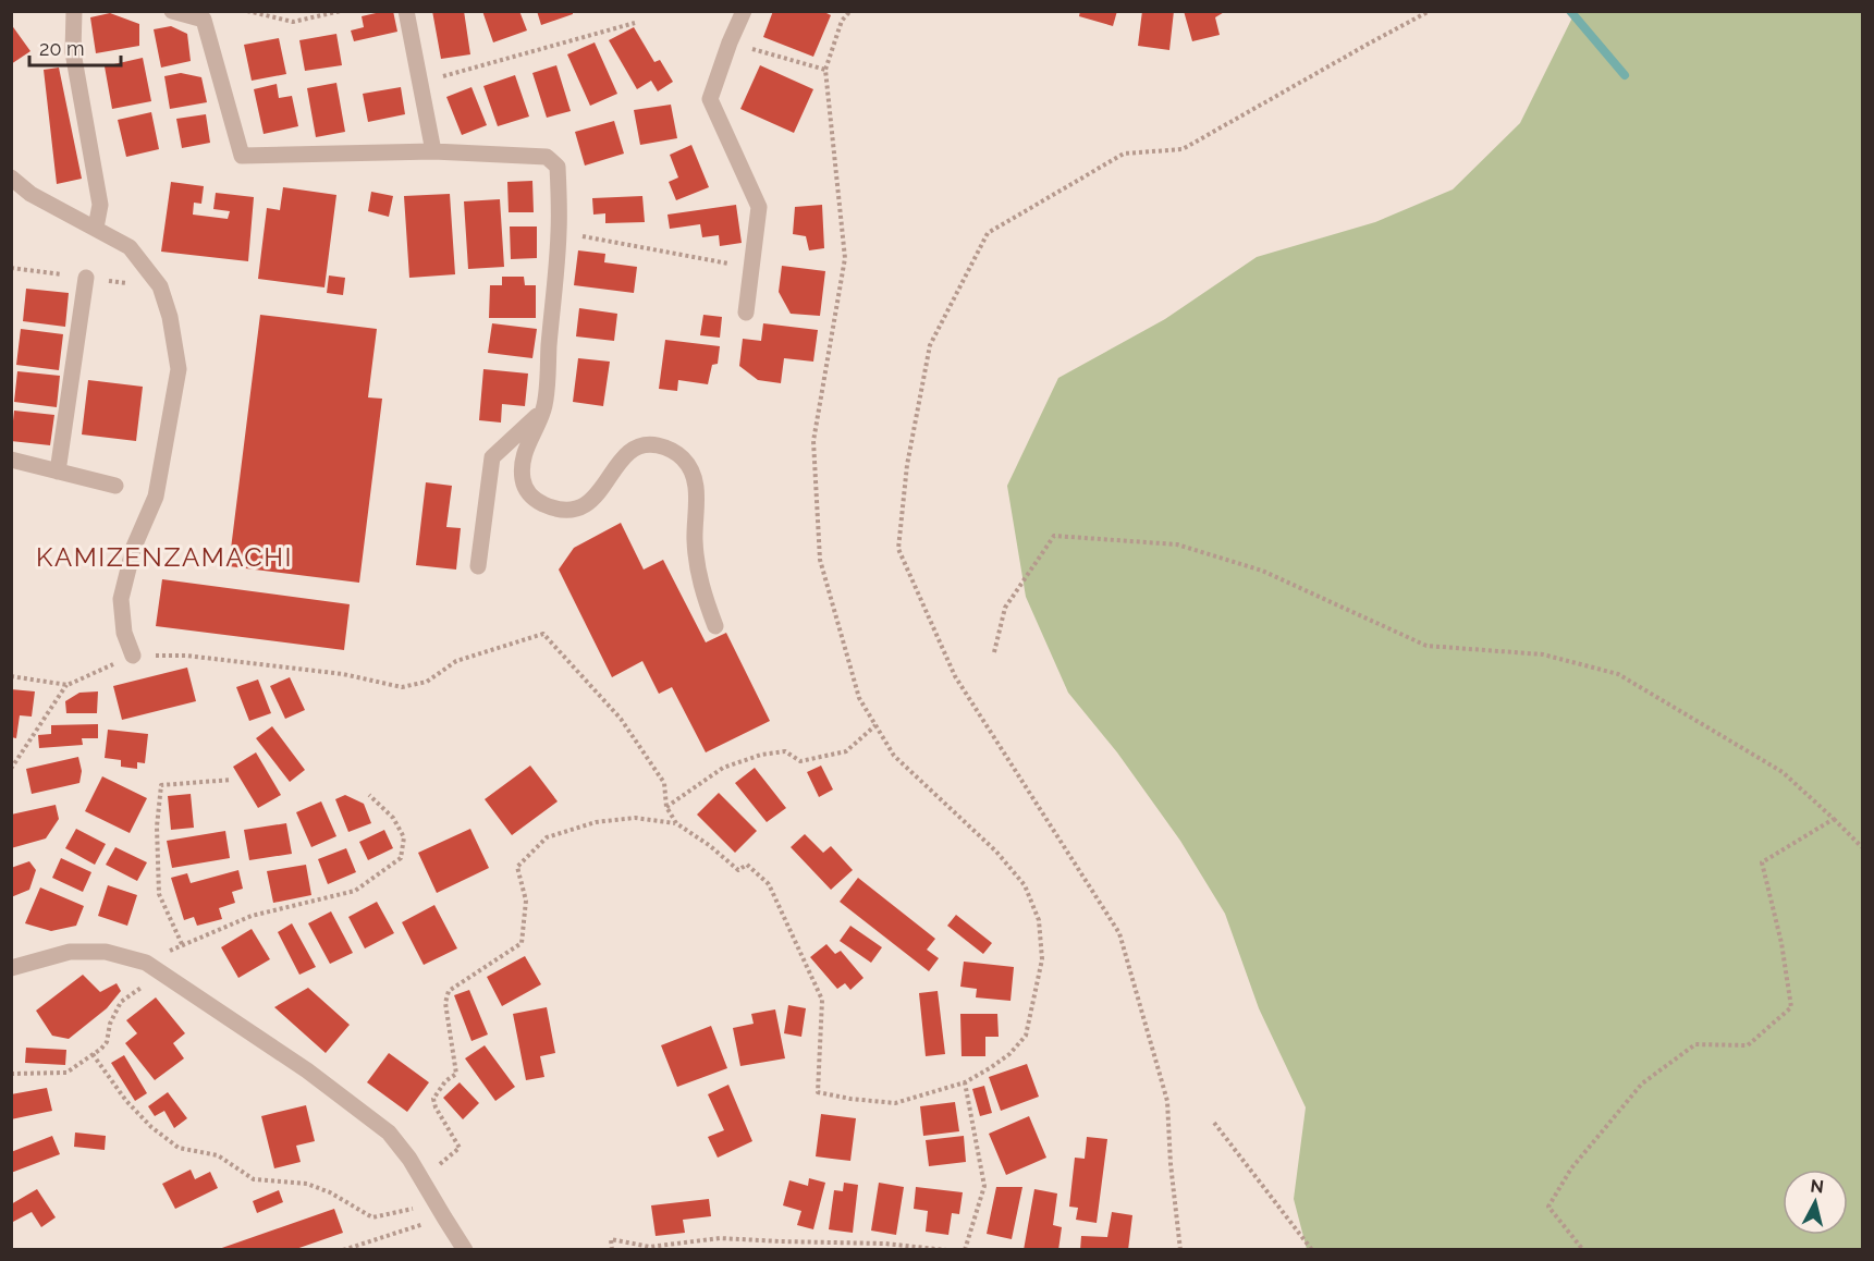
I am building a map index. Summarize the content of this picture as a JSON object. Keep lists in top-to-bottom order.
{
  "districts": ["KAMIZENZAMACHI"],
  "scale_bar": "20 m",
  "north": "top"
}
